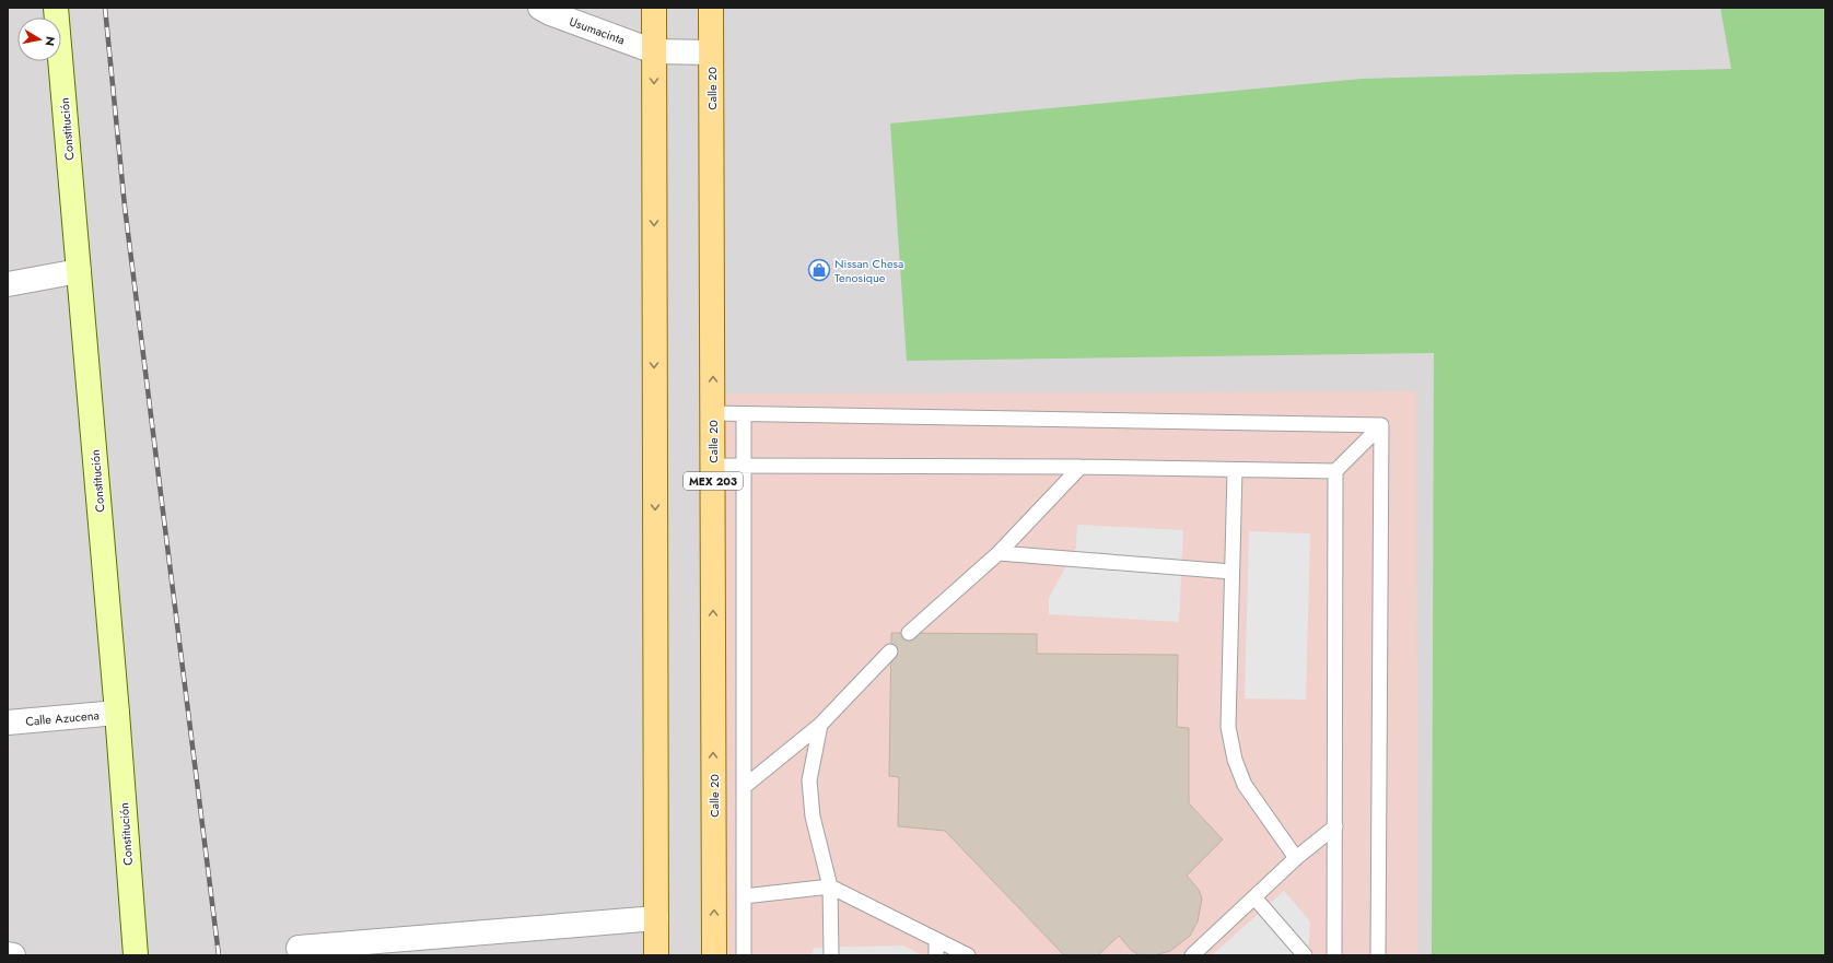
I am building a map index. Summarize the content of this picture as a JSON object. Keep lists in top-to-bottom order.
{
  "streets": {
    "main road": ["Calle 20", "Constitución", "MEX 203"],
    "street": ["Usumacinta", "Calle Azucena"]
  },
  "crossings": [
    ["Usumacinta", "Calle 20"],
    ["Constitución", "Calle Azucena"]
  ],
  "places": {
    "shop": ["Nissan Chesa Tenosique"]
  },
  "north": "right"
}
